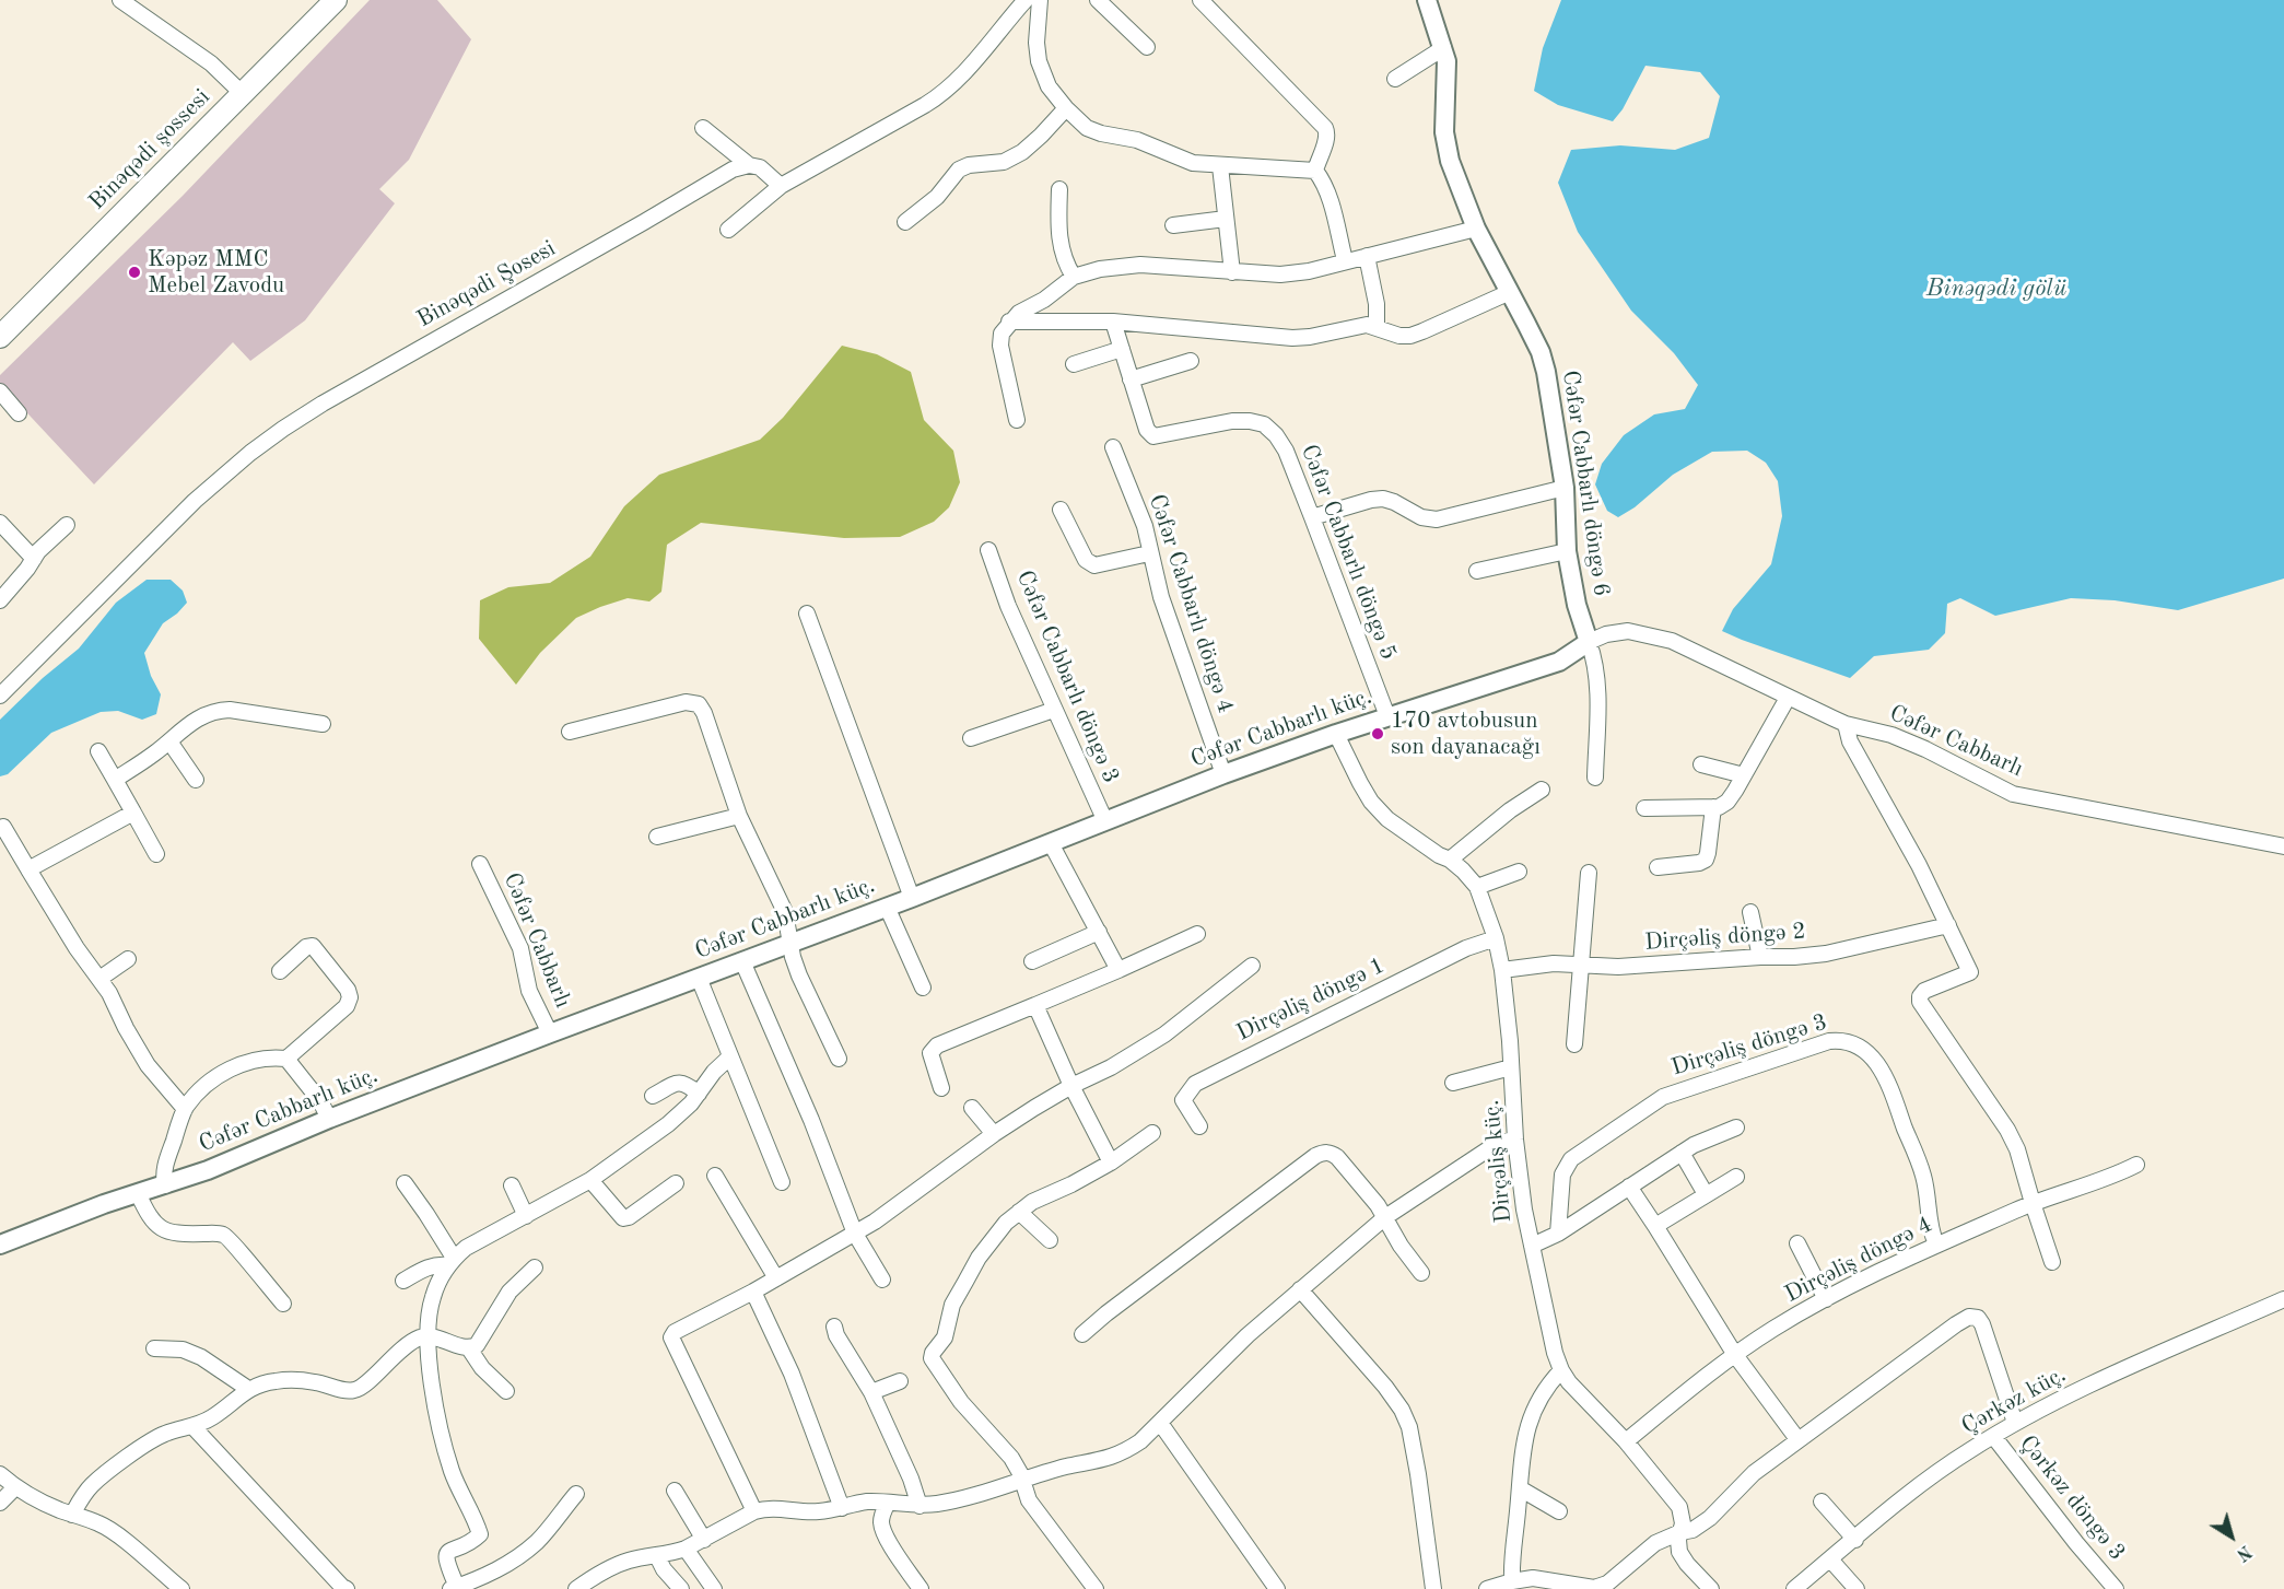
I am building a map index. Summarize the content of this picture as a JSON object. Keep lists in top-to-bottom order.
{
  "streets": {
    "main road": ["Binəqədi şossesi"],
    "street": [
      "Binəqədi Şosesi",
      "Cəfər Cabbarlı döngə 6",
      "Cəfər Cabbarlı döngə 5",
      "Cəfər Cabbarlı döngə 4",
      "Cəfər Cabbarlı döngə 3",
      "Cəfər Cabbarlı küç.",
      "Cəfər Cabbarlı",
      "Dirçəliş döngə 2",
      "Dirçəliş döngə 1",
      "Dirçəliş döngə 3",
      "Dirçəliş küç.",
      "Dirçəliş döngə 4",
      "Çərkəz küç.",
      "Çərkəz döngə 3"
    ]
  },
  "crossings": [
    ["Cəfər Cabbarlı döngə 6", "Cəfər Cabbarlı küç."],
    ["Cəfər Cabbarlı döngə 6", "Cəfər Cabbarlı"],
    ["Cəfər Cabbarlı döngə 5", "Cəfər Cabbarlı küç."],
    ["Cəfər Cabbarlı döngə 4", "Cəfər Cabbarlı küç."],
    ["Cəfər Cabbarlı döngə 3", "Cəfər Cabbarlı küç."],
    ["Cəfər Cabbarlı küç.", "Cəfər Cabbarlı"],
    ["Cəfər Cabbarlı küç.", "Dirçəliş küç."],
    ["Dirçəliş döngə 2", "Dirçəliş küç."],
    ["Dirçəliş döngə 1", "Dirçəliş küç."],
    ["Dirçəliş döngə 3", "Dirçəliş döngə 4"],
    ["Dirçəliş küç.", "Dirçəliş döngə 4"],
    ["Çərkəz küç.", "Çərkəz döngə 3"]
  ],
  "water": ["Binəqədi gölü"],
  "places": ["Kəpəz MMC Mebel Zavodu", "170 avtobusun son dayanacağı"],
  "north": "bottom right"
}
